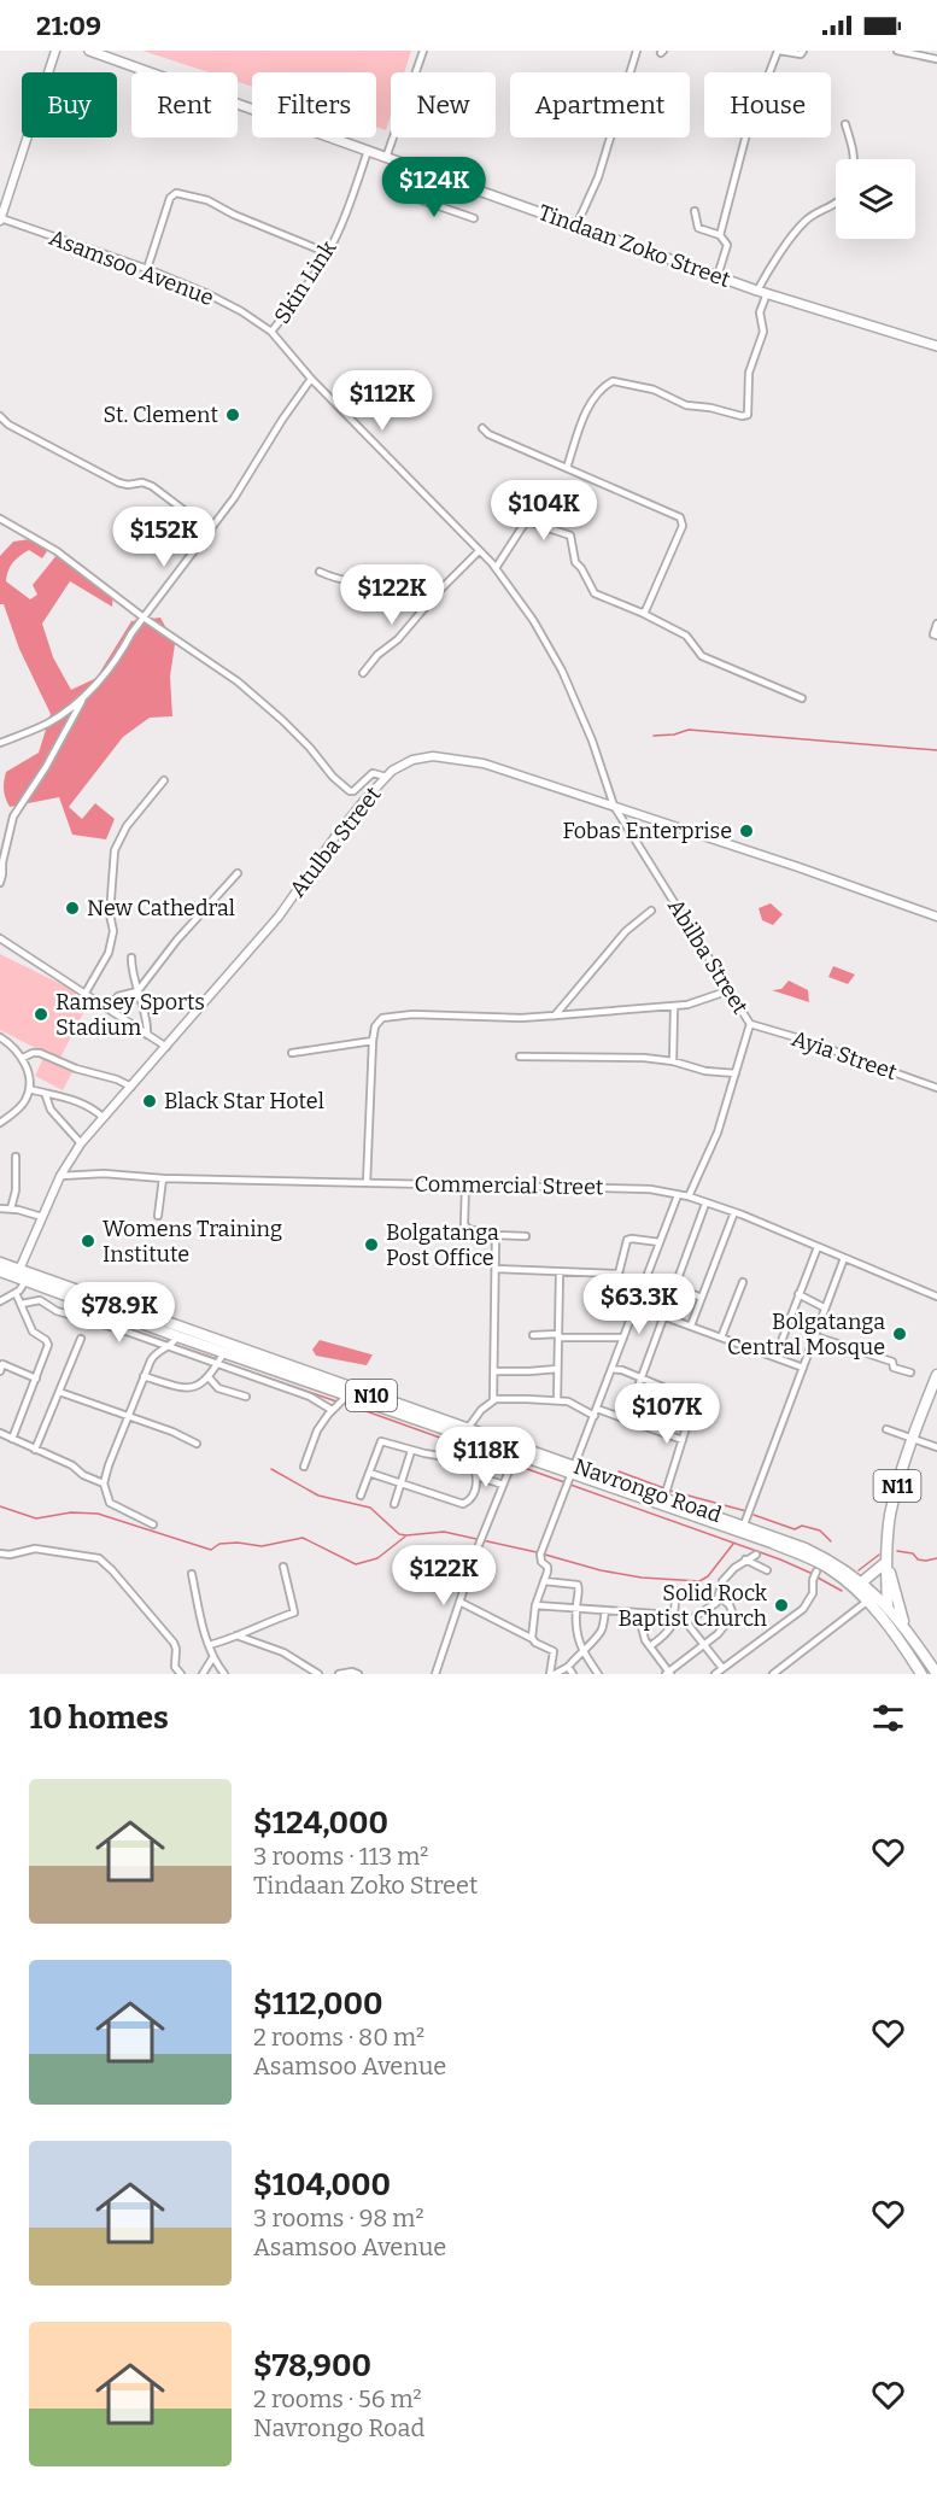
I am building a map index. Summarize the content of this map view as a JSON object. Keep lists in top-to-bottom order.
{
  "streets": {
    "highway": ["N10", "N11", "Navrongo Road"],
    "main road": ["Tindaan Zoko Street"],
    "street": [
      "Asamsoo Avenue",
      "Skin Link",
      "Atulba Street",
      "Abilba Street",
      "Ayia Street",
      "Commercial Street"
    ]
  },
  "crossings": [
    ["Tindaan Zoko Street", "Skin Link"],
    ["Asamsoo Avenue", "Skin Link"],
    ["Asamsoo Avenue", "Atulba Street"],
    ["Asamsoo Avenue", "Abilba Street"],
    ["Atulba Street", "Abilba Street"],
    ["Atulba Street", "Commercial Street"],
    ["Atulba Street", "Navrongo Road"],
    ["Abilba Street", "Ayia Street"],
    ["Abilba Street", "Commercial Street"],
    ["N10", "N11"],
    ["N10", "Navrongo Road"],
    ["N11", "Navrongo Road"]
  ],
  "places": [
    "St. Clement",
    "Fobas Enterprise",
    "New Cathedral",
    "Ramsey Sports Stadium",
    "Black Star Hotel",
    "Womens Training Institute",
    "Bolgatanga Post Office",
    "Bolgatanga Central Mosque",
    "Solid Rock Baptist Church"
  ],
  "page": {
    "status": "21:09",
    "chip": [
      "Buy",
      "Rent",
      "Filters",
      "New",
      "Apartment",
      "House"
    ],
    "price": [
      "$124K",
      "$112K",
      "$104K",
      "$152K",
      "$122K",
      "$63.3K",
      "$78.9K",
      "$107K",
      "$118K",
      "$122K"
    ],
    "heading": "10 homes",
    "list": [
      {
        "name": "$124,000",
        "note": "3 rooms · 113 m² · Tindaan Zoko Street"
      },
      {
        "name": "$112,000",
        "note": "2 rooms · 80 m² · Asamsoo Avenue"
      },
      {
        "name": "$104,000",
        "note": "3 rooms · 98 m² · Asamsoo Avenue"
      },
      {
        "name": "$78,900",
        "note": "2 rooms · 56 m² · Navrongo Road"
      }
    ]
  }
}
